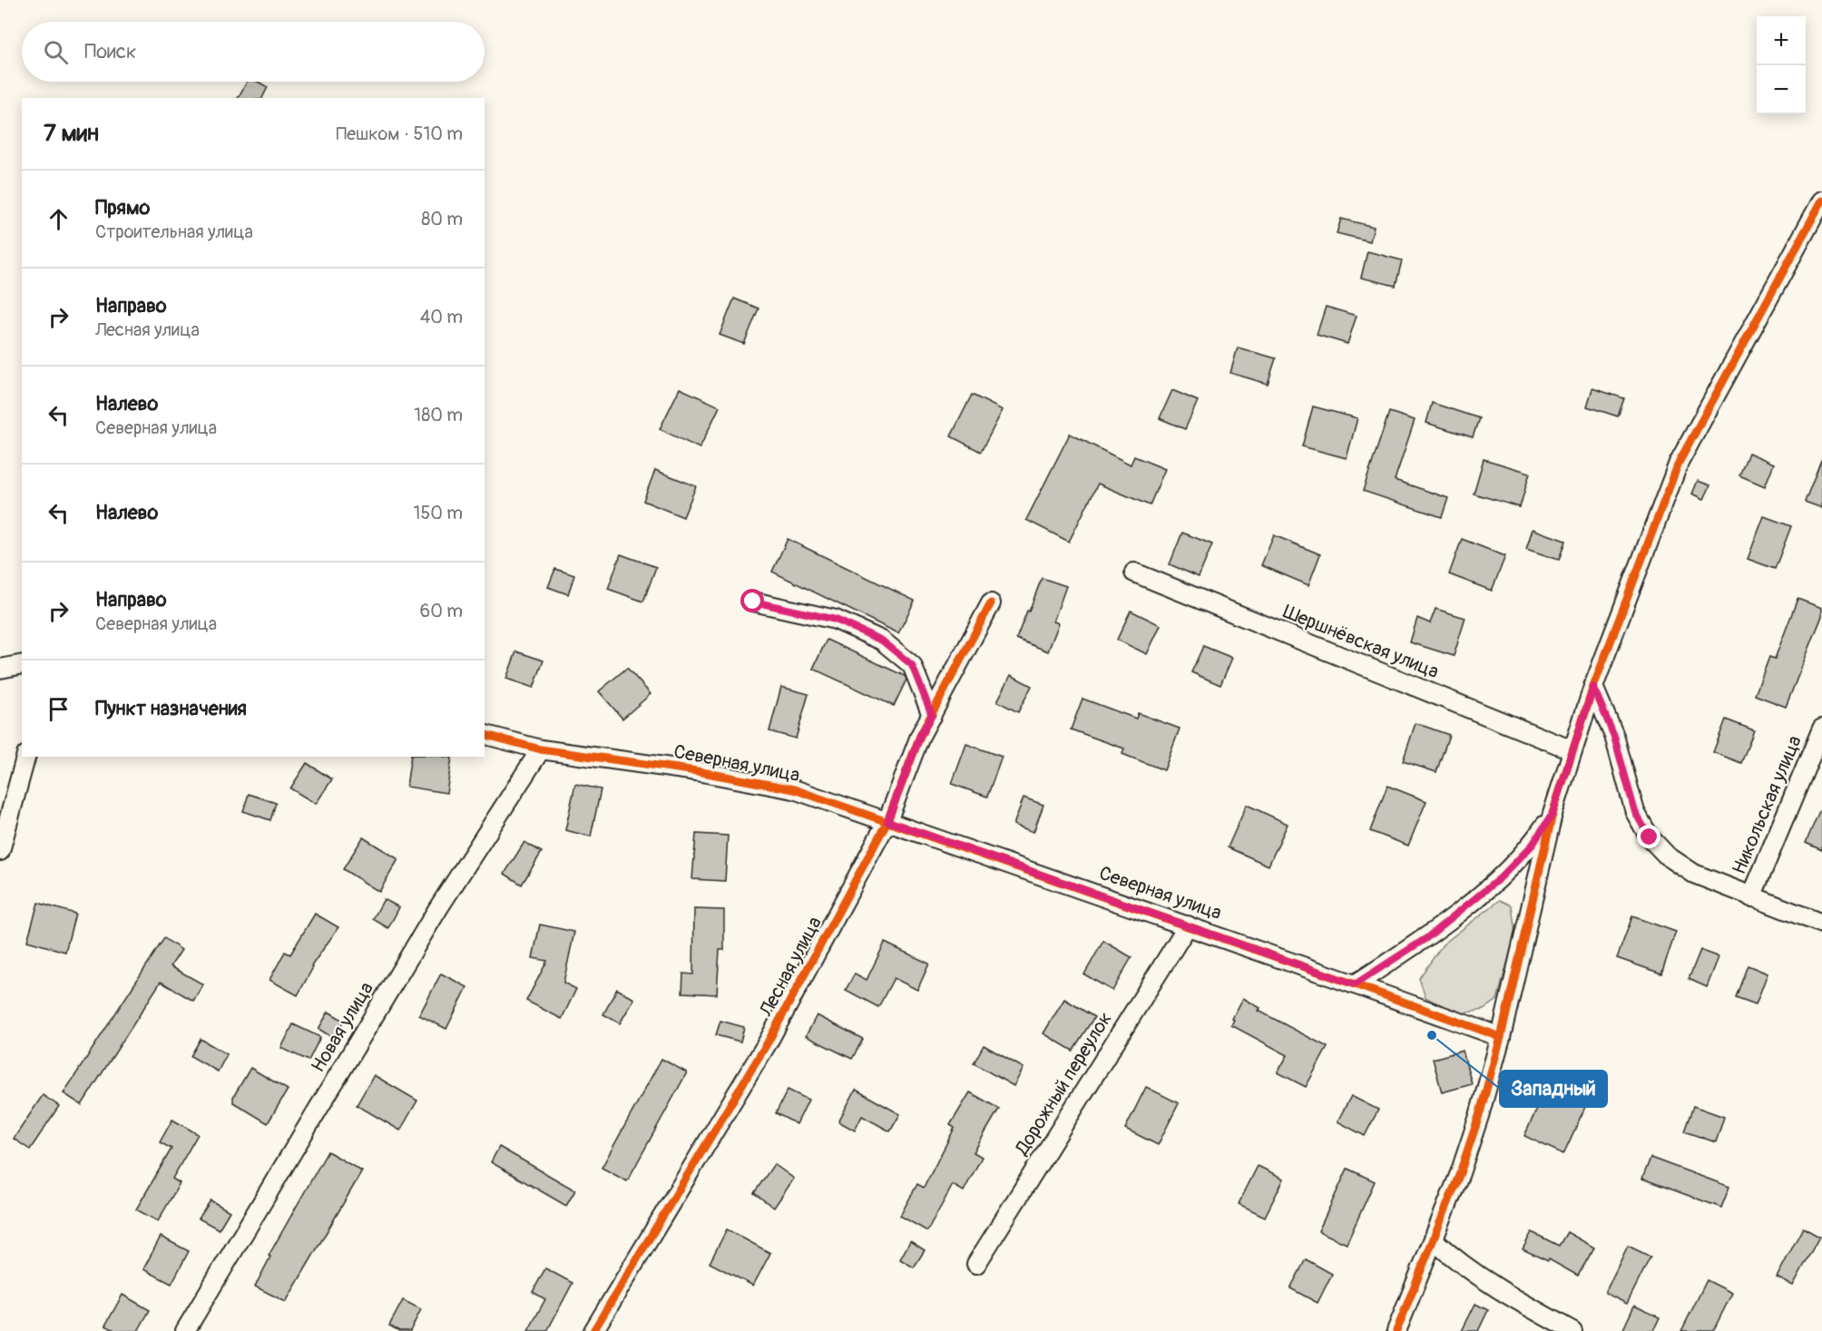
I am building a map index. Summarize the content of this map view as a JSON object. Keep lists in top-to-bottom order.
{
  "streets": {
    "street": [
      "Шершнёвская улица",
      "Северная улица",
      "Никольская улица",
      "Лесная улица",
      "Новая улица",
      "Дорожный переулок"
    ]
  },
  "crossings": [
    ["Северная улица", "Лесная улица"],
    ["Северная улица", "Новая улица"],
    ["Северная улица", "Дорожный переулок"]
  ],
  "places": ["Западный"],
  "page": {
    "map_buttons": ["+", "−"],
    "search": "Поиск",
    "heading": ["7 мин", "Пешком · 510 m"],
    "list": [
      ["Прямо", "Строительная улица", "80 m"],
      ["Направо", "Лесная улица", "40 m"],
      ["Налево", "Северная улица", "180 m"],
      ["Налево", "150 m"],
      ["Направо", "Северная улица", "60 m"],
      "Пункт назначения"
    ]
  }
}
